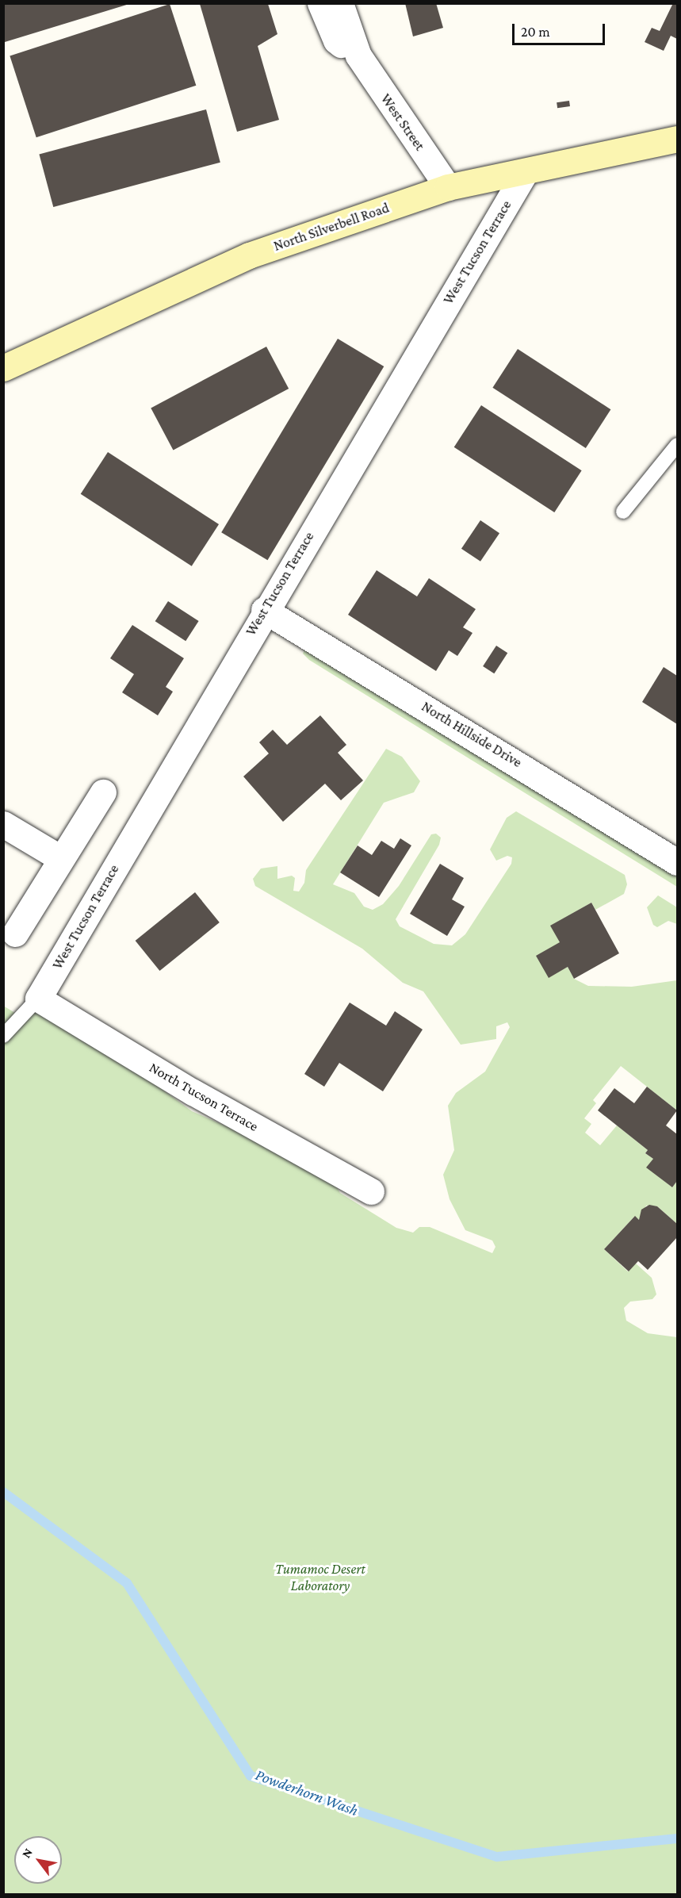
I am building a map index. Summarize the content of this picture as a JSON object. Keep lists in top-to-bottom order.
{
  "streets": {
    "main road": ["North Silverbell Road"],
    "street": [
      "West Street",
      "West Tucson Terrace",
      "North Hillside Drive",
      "North Tucson Terrace"
    ]
  },
  "crossings": [
    ["West Street", "North Silverbell Road"],
    ["North Silverbell Road", "West Tucson Terrace"],
    ["West Tucson Terrace", "North Hillside Drive"],
    ["West Tucson Terrace", "North Tucson Terrace"]
  ],
  "water": ["Powderhorn Wash"],
  "parks": ["Tumamoc Desert Laboratory"],
  "scale_bar": "20 m",
  "north": "top left"
}
